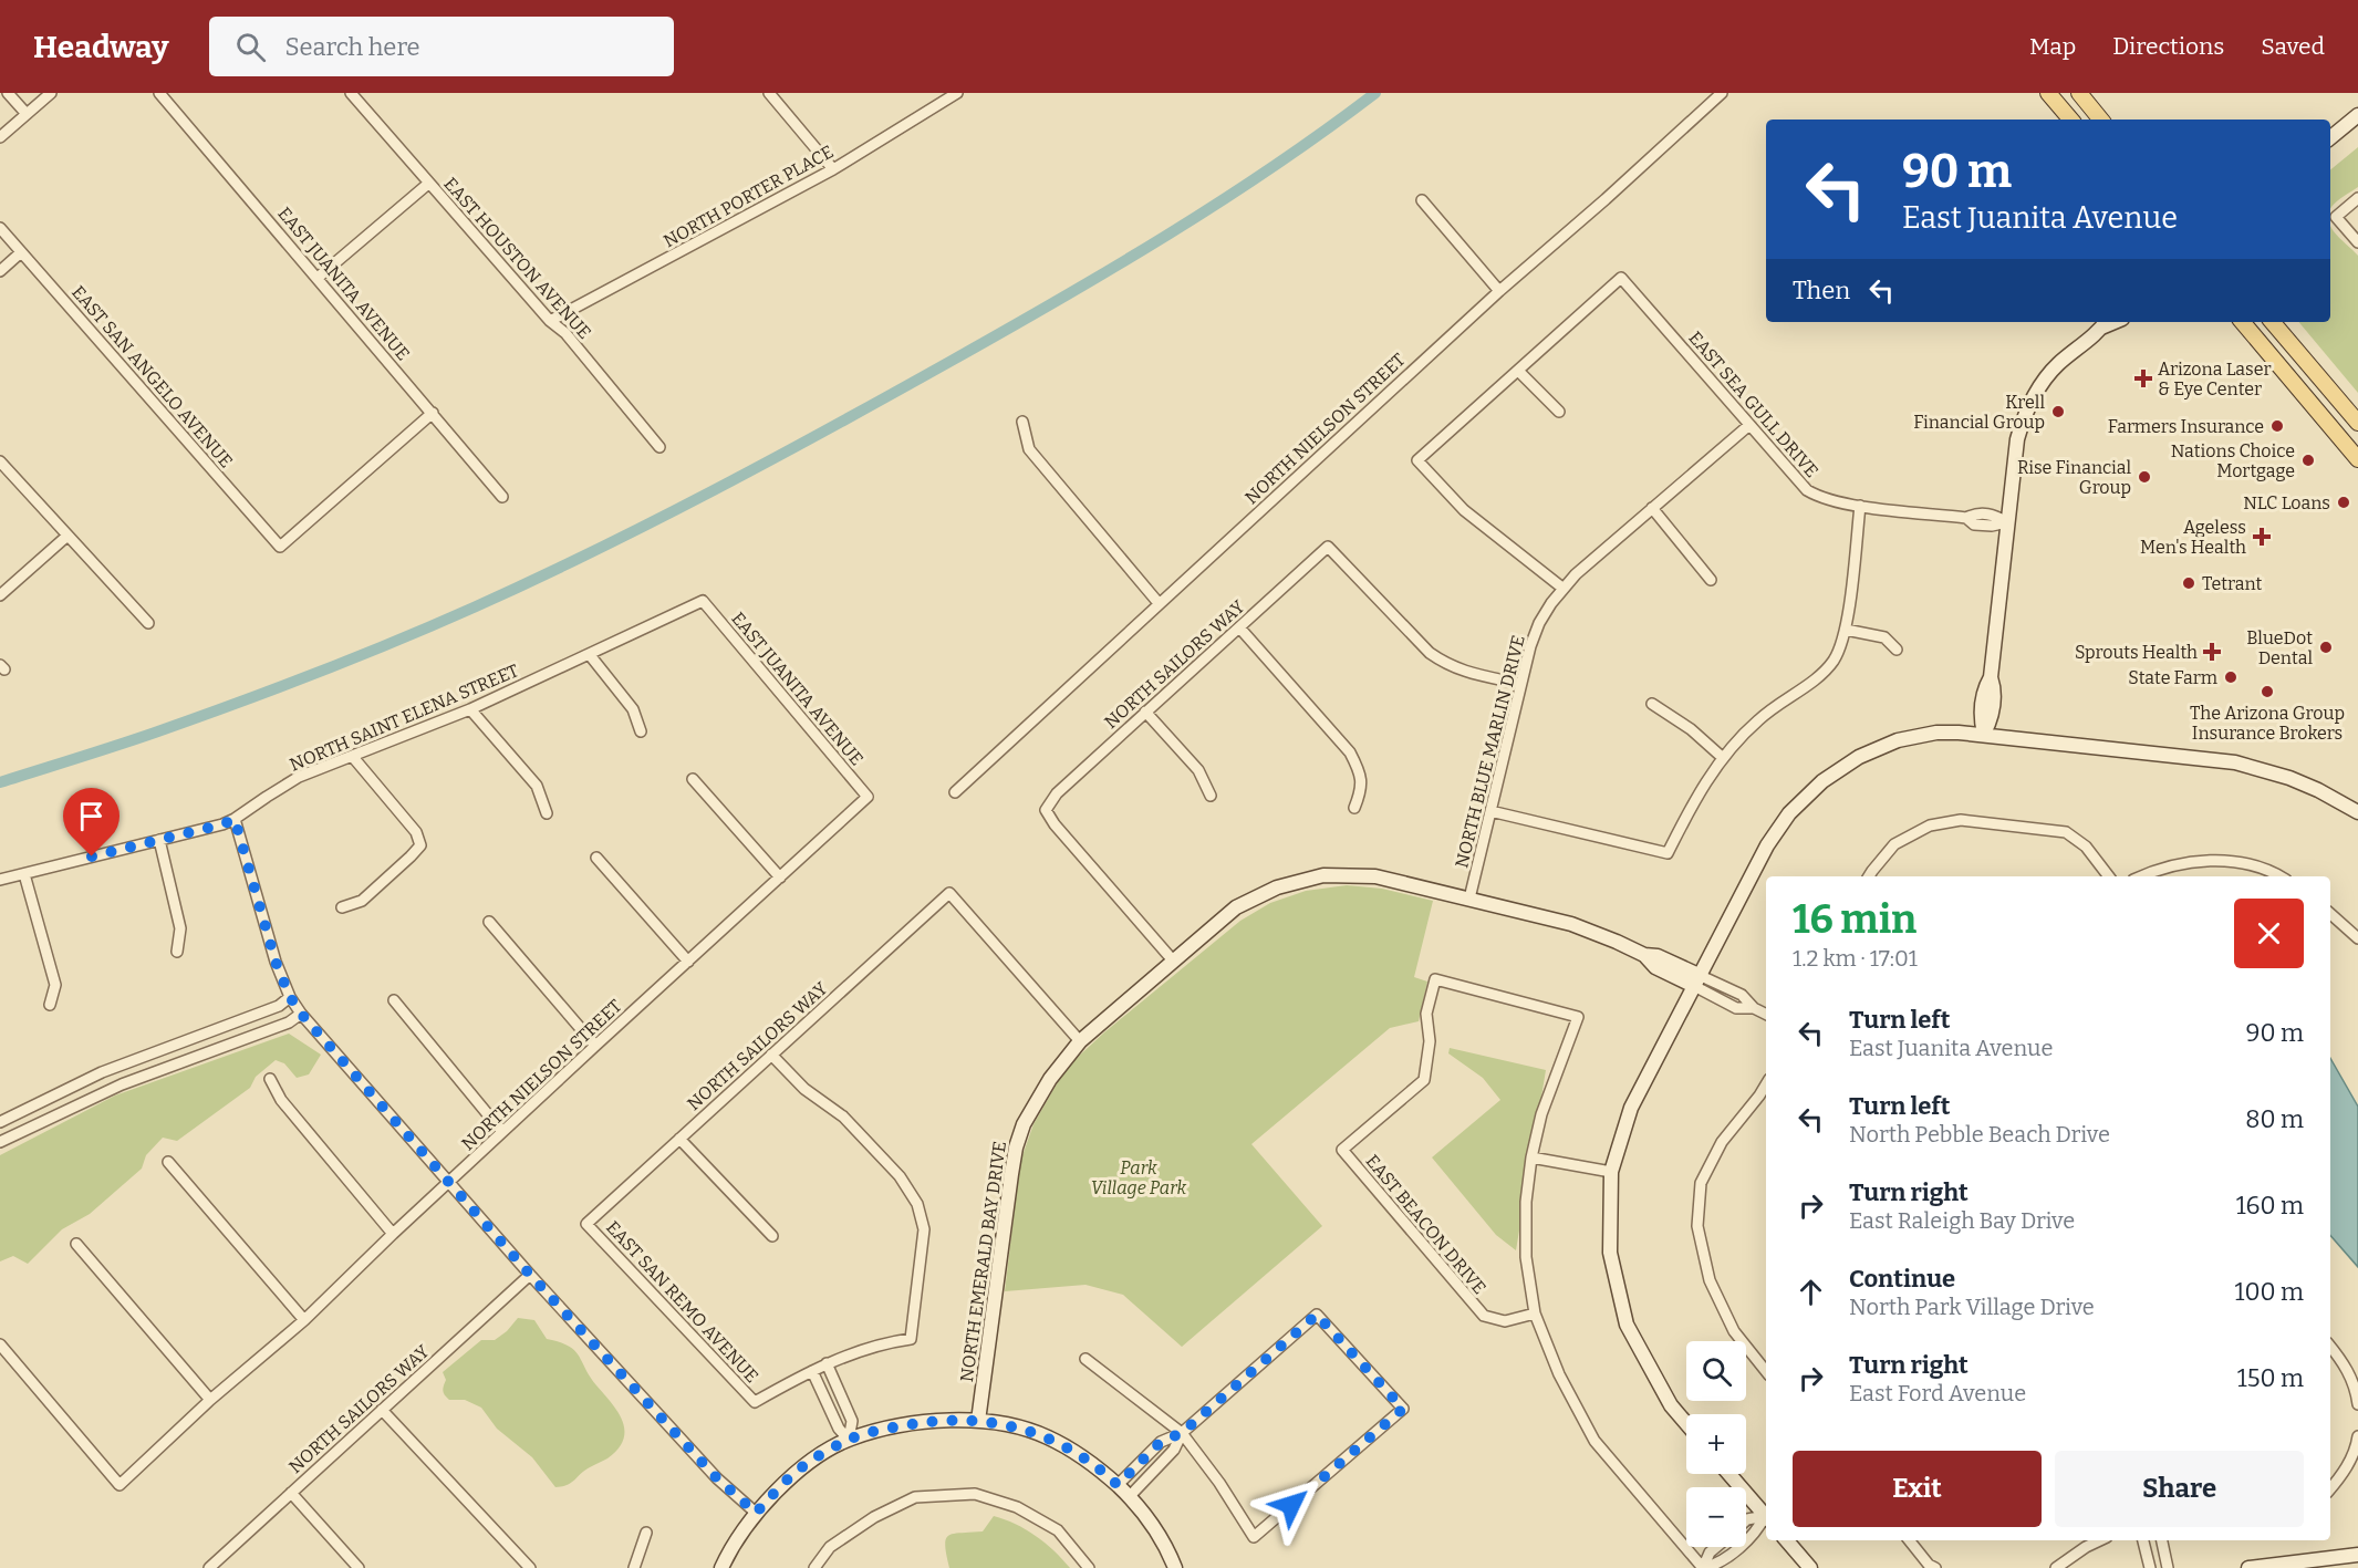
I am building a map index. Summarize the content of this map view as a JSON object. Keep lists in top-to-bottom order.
{
  "streets": {
    "street": [
      "NORTH PORTER PLACE",
      "EAST HOUSTON AVENUE",
      "EAST JUANITA AVENUE",
      "EAST SAN ANGELO AVENUE",
      "EAST SEA GULL DRIVE",
      "NORTH NIELSON STREET",
      "NORTH SAILORS WAY",
      "NORTH SAINT ELENA STREET",
      "NORTH BLUE MARLIN DRIVE",
      "EAST BEACON DRIVE",
      "NORTH EMERALD BAY DRIVE",
      "EAST SAN REMO AVENUE"
    ]
  },
  "crossings": [
    ["NORTH PORTER PLACE", "EAST HOUSTON AVENUE"],
    ["EAST JUANITA AVENUE", "EAST SAN ANGELO AVENUE"],
    ["EAST JUANITA AVENUE", "NORTH NIELSON STREET"],
    ["EAST JUANITA AVENUE", "NORTH SAINT ELENA STREET"],
    ["EAST SEA GULL DRIVE", "NORTH BLUE MARLIN DRIVE"],
    ["NORTH SAILORS WAY", "NORTH BLUE MARLIN DRIVE"],
    ["NORTH SAILORS WAY", "NORTH EMERALD BAY DRIVE"],
    ["NORTH SAILORS WAY", "EAST SAN REMO AVENUE"],
    ["NORTH BLUE MARLIN DRIVE", "NORTH EMERALD BAY DRIVE"]
  ],
  "parks": ["Park Village Park"],
  "places": {
    "health": ["Arizona Laser & Eye Center", "Ageless Men's Health", "Sprouts Health"],
    "other": [
      "Krell Financial Group",
      "Farmers Insurance",
      "Nations Choice Mortgage",
      "Rise Financial Group",
      "NLC Loans",
      "Tetrant",
      "BlueDot Dental",
      "State Farm",
      "The Arizona Group Insurance Brokers"
    ]
  },
  "page": {
    "header": "Headway",
    "search": "Search here",
    "nav": ["Map", "Directions", "Saved"],
    "turn": ["90 m", "East Juanita Avenue"],
    "then": "Then",
    "heading": ["16 min", "1.2 km · 17:01"],
    "list": [
      {
        "name": "Turn left",
        "note": "East Juanita Avenue",
        "value": "90 m"
      },
      {
        "name": "Turn left",
        "note": "North Pebble Beach Drive",
        "value": "80 m"
      },
      {
        "name": "Turn right",
        "note": "East Raleigh Bay Drive",
        "value": "160 m"
      },
      {
        "name": "Continue",
        "note": "North Park Village Drive",
        "value": "100 m"
      },
      {
        "name": "Turn right",
        "note": "East Ford Avenue",
        "value": "150 m"
      }
    ],
    "map_buttons": ["+", "−"],
    "buttons": ["Exit", "Share"]
  }
}
